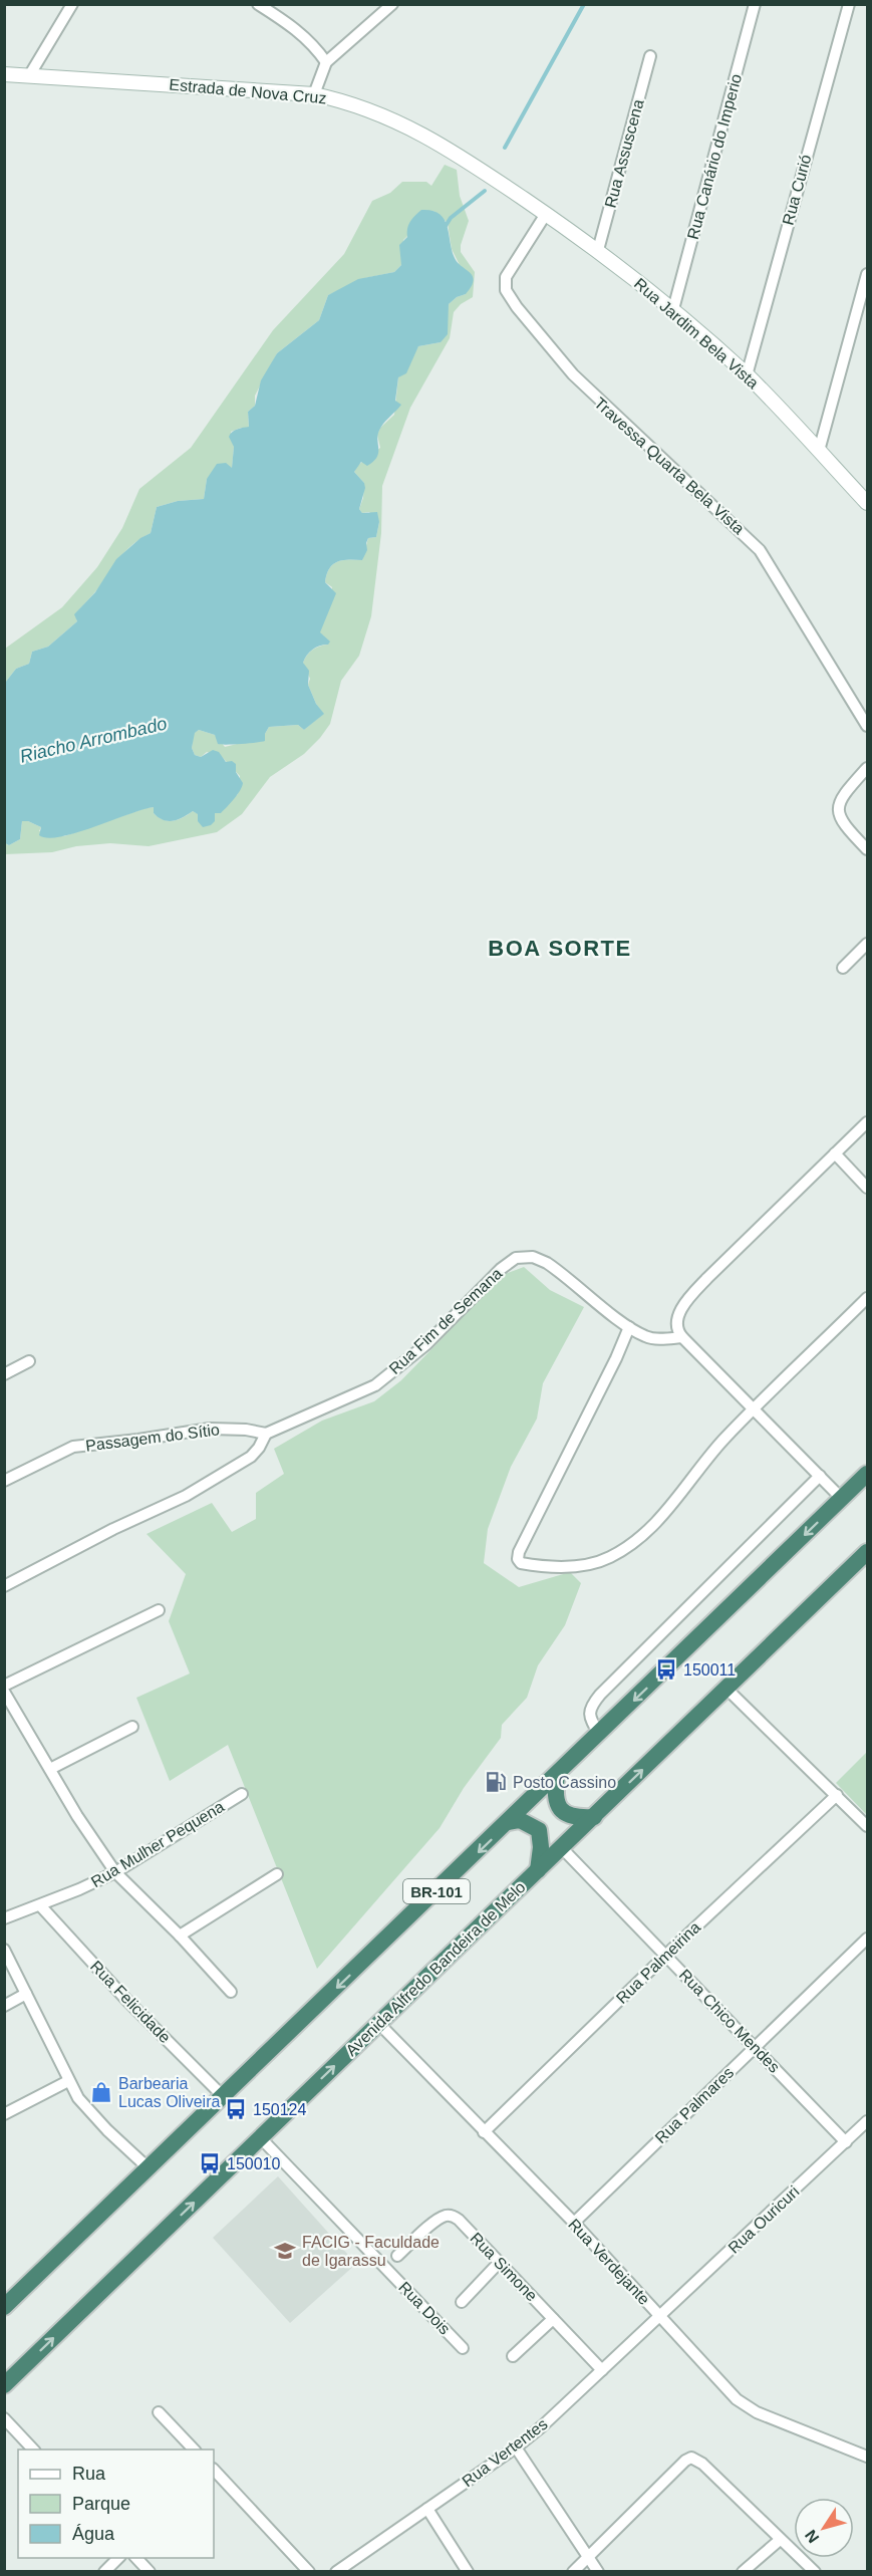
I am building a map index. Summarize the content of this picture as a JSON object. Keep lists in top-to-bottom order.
{
  "streets": {
    "highway": ["BR-101", "Avenida Alfredo Bandeira de Melo"],
    "main road": ["Estrada de Nova Cruz", "Rua Jardim Bela Vista"],
    "street": [
      "Rua Assuscena",
      "Rua Canário do Imperio",
      "Rua Curió",
      "Travessa Quarta Bela Vista",
      "Rua Fim de Semana",
      "Passagem do Sítio",
      "Rua Mulher Pequena",
      "Rua Palmeirina",
      "Rua Felicidade",
      "Rua Chico Mendes",
      "Rua Palmares",
      "Rua Ouricuri",
      "Rua Verdejante",
      "Rua Simone",
      "Rua Dois",
      "Rua Vertentes"
    ]
  },
  "crossings": [
    ["Estrada de Nova Cruz", "Rua Jardim Bela Vista"],
    ["Rua Assuscena", "Rua Jardim Bela Vista"],
    ["Rua Canário do Imperio", "Rua Jardim Bela Vista"],
    ["Rua Curió", "Rua Jardim Bela Vista"],
    ["Rua Jardim Bela Vista", "Travessa Quarta Bela Vista"],
    ["Rua Fim de Semana", "Passagem do Sítio"],
    ["Rua Mulher Pequena", "Rua Felicidade"],
    ["BR-101", "Rua Felicidade"],
    ["Rua Palmeirina", "Rua Chico Mendes"],
    ["Rua Palmeirina", "Rua Verdejante"],
    ["Avenida Alfredo Bandeira de Melo", "Rua Chico Mendes"],
    ["Avenida Alfredo Bandeira de Melo", "Rua Verdejante"],
    ["Avenida Alfredo Bandeira de Melo", "Rua Dois"],
    ["Rua Chico Mendes", "Rua Palmares"],
    ["Rua Chico Mendes", "Rua Ouricuri"],
    ["Rua Palmares", "Rua Verdejante"],
    ["Rua Ouricuri", "Rua Verdejante"],
    ["Rua Ouricuri", "Rua Vertentes"],
    ["Rua Verdejante", "Rua Vertentes"],
    ["Rua Simone", "Rua Vertentes"]
  ],
  "districts": ["BOA SORTE"],
  "water": ["Riacho Arrombado"],
  "places": {
    "bus stop": ["150011", "150124", "150010"],
    "fuel station": ["Posto Cassino"],
    "shop": ["Barbearia Lucas Oliveira"],
    "school or university": ["FACIG - Faculdade de Igarassu"]
  },
  "legend": ["Rua", "Parque", "Água"],
  "north": "bottom left"
}
